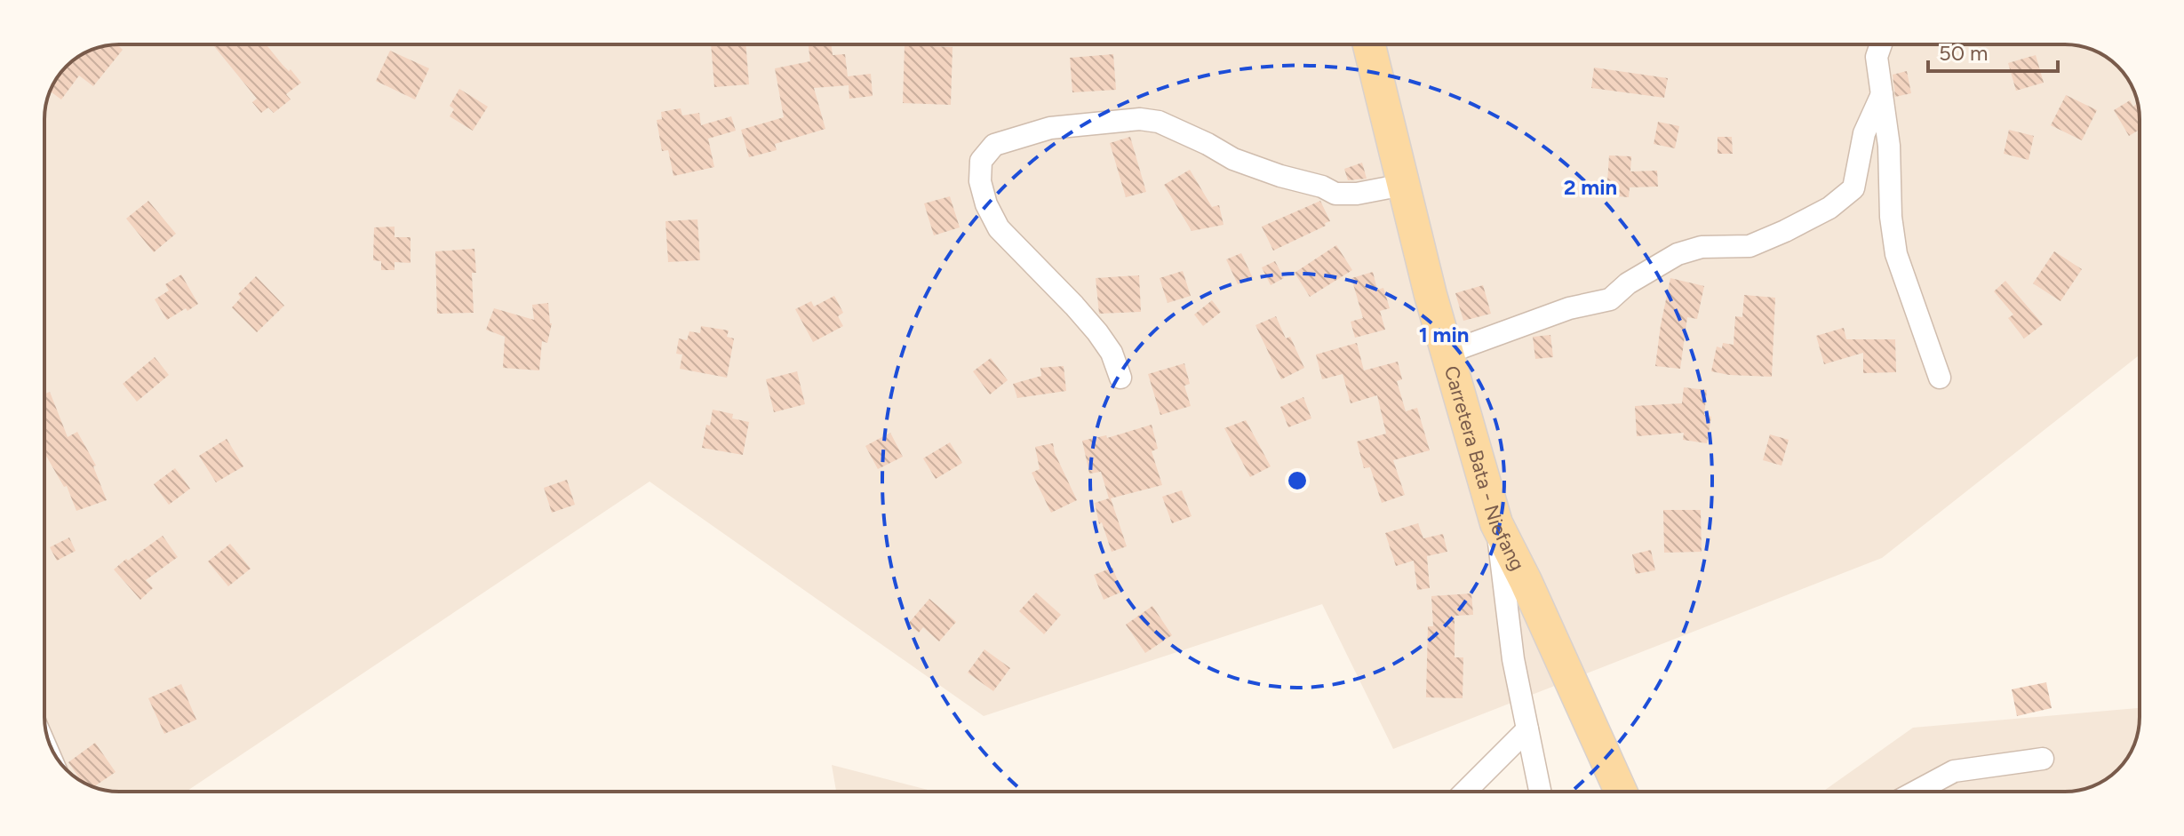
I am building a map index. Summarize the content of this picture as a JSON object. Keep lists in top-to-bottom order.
{
  "streets": {
    "main road": ["Carretera Bata - Niefang"]
  },
  "scale_bar": "50 m",
  "rings": ["2 min", "1 min"]
}
